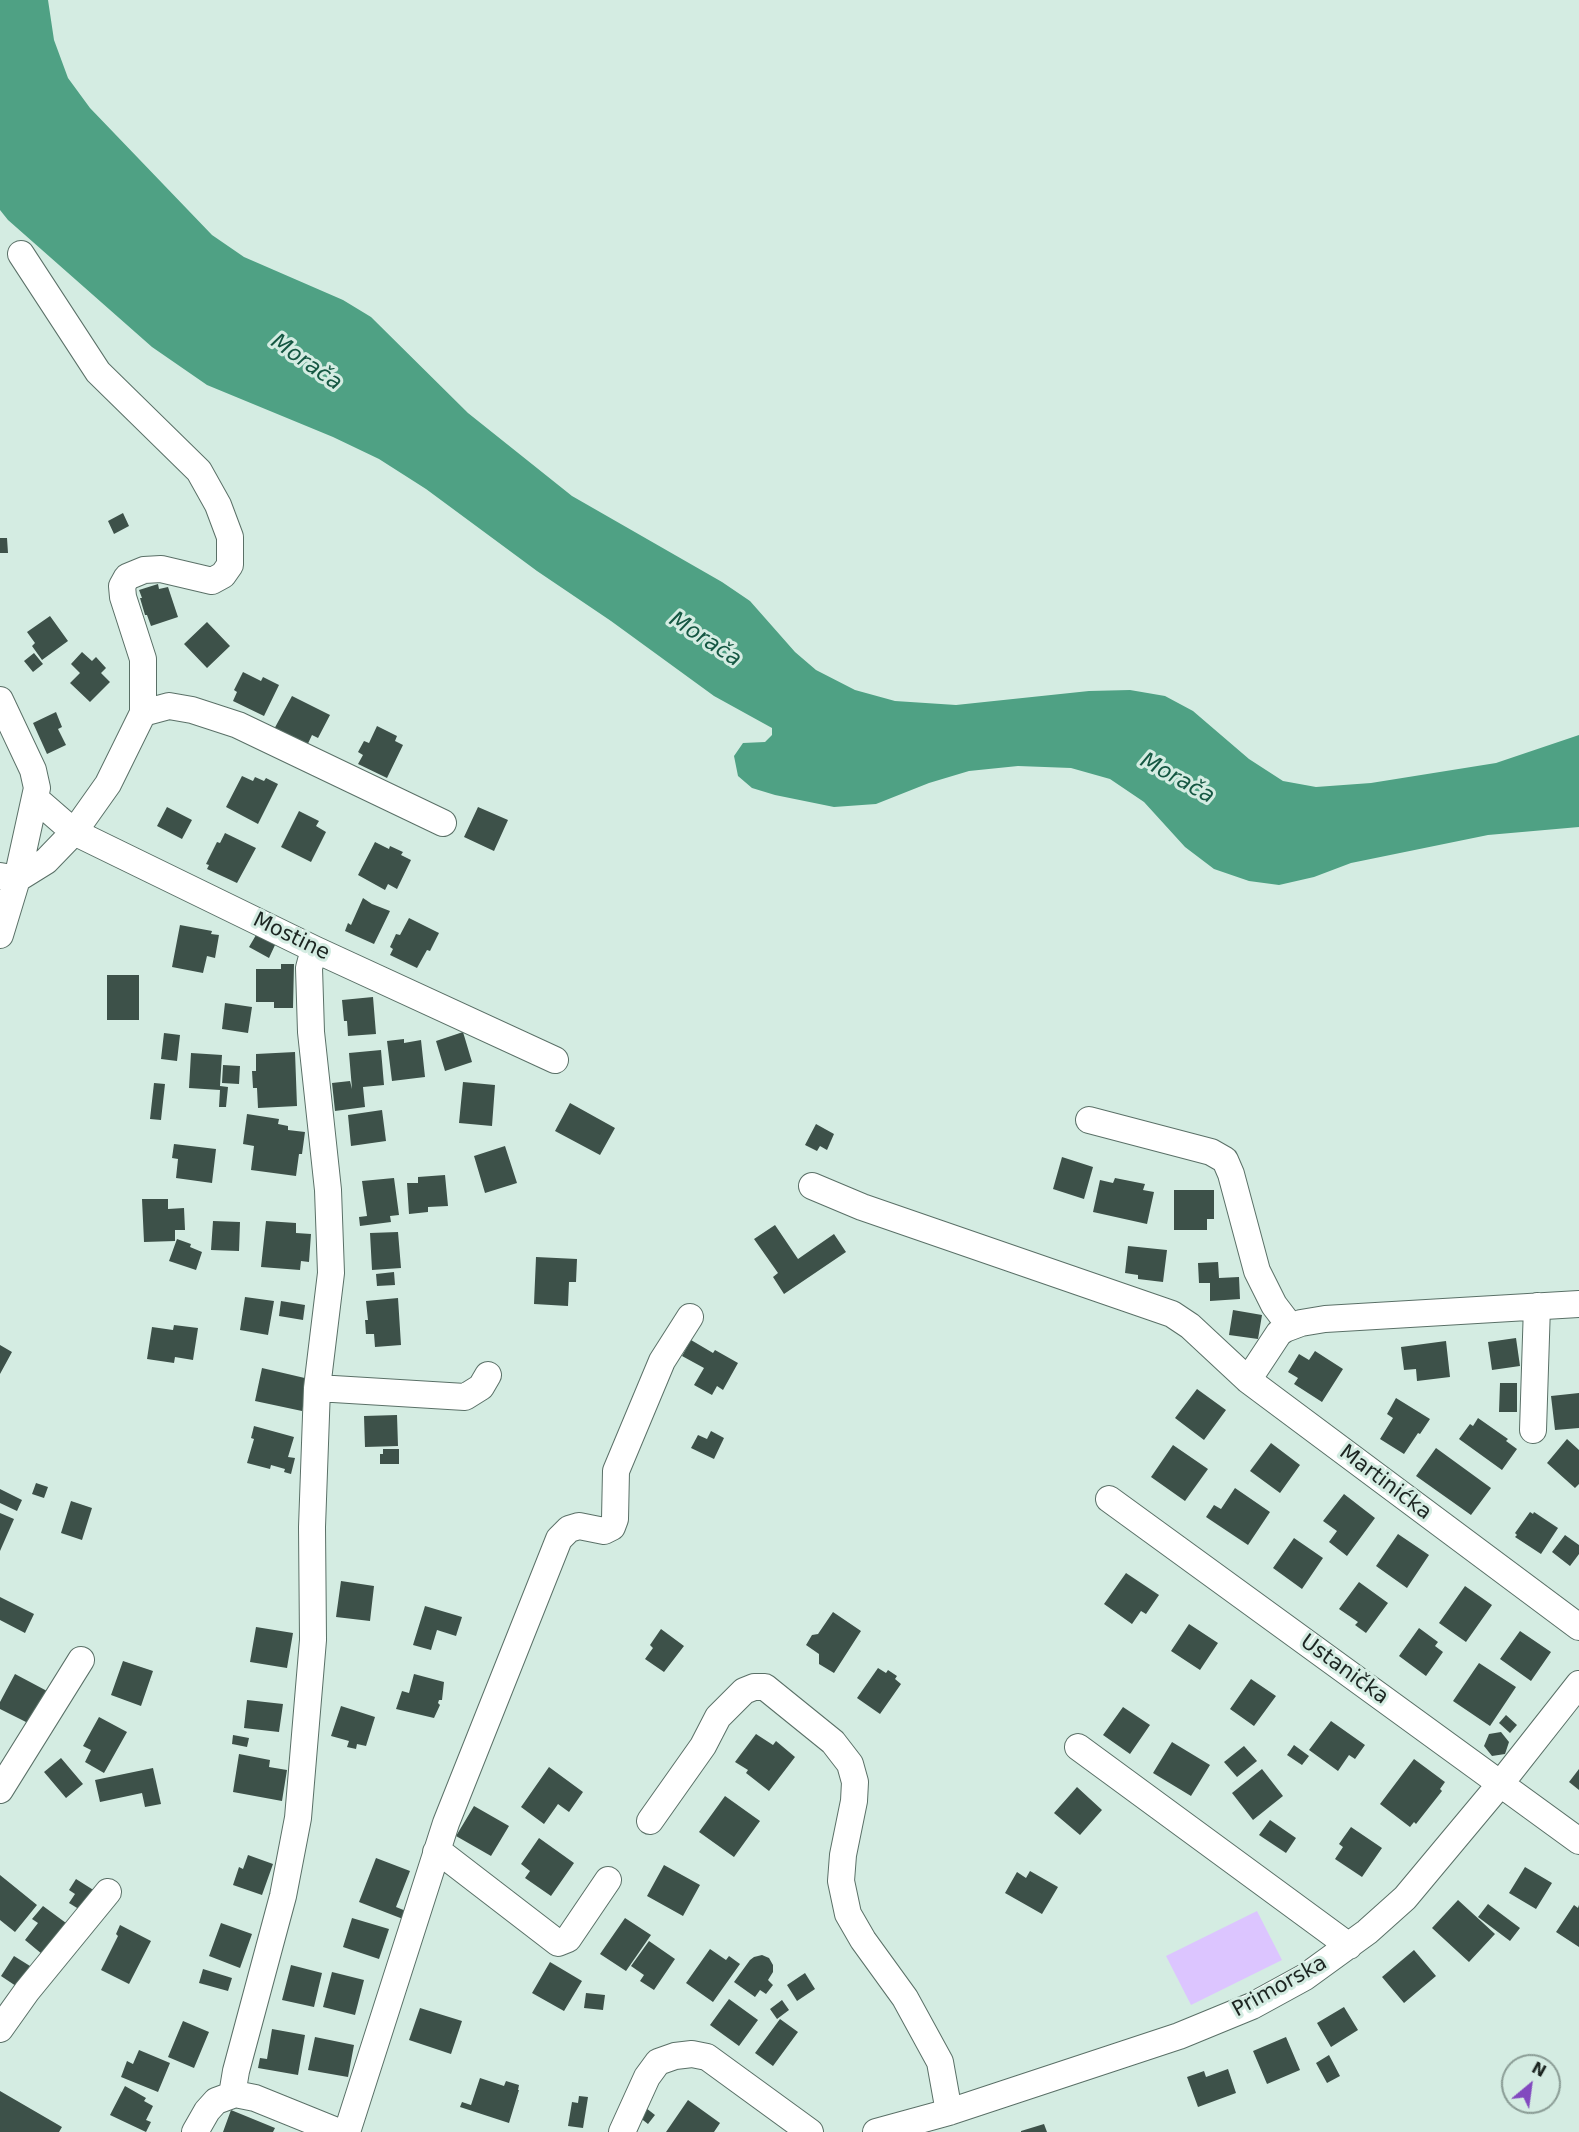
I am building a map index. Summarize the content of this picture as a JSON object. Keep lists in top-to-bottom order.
{
  "streets": {
    "street": [
      "Mostine",
      "Martinićka",
      "Ustanička",
      "Primorska"
    ]
  },
  "crossings": [
    ["Ustanička", "Primorska"]
  ],
  "water": ["Morača"],
  "north": "top right"
}
